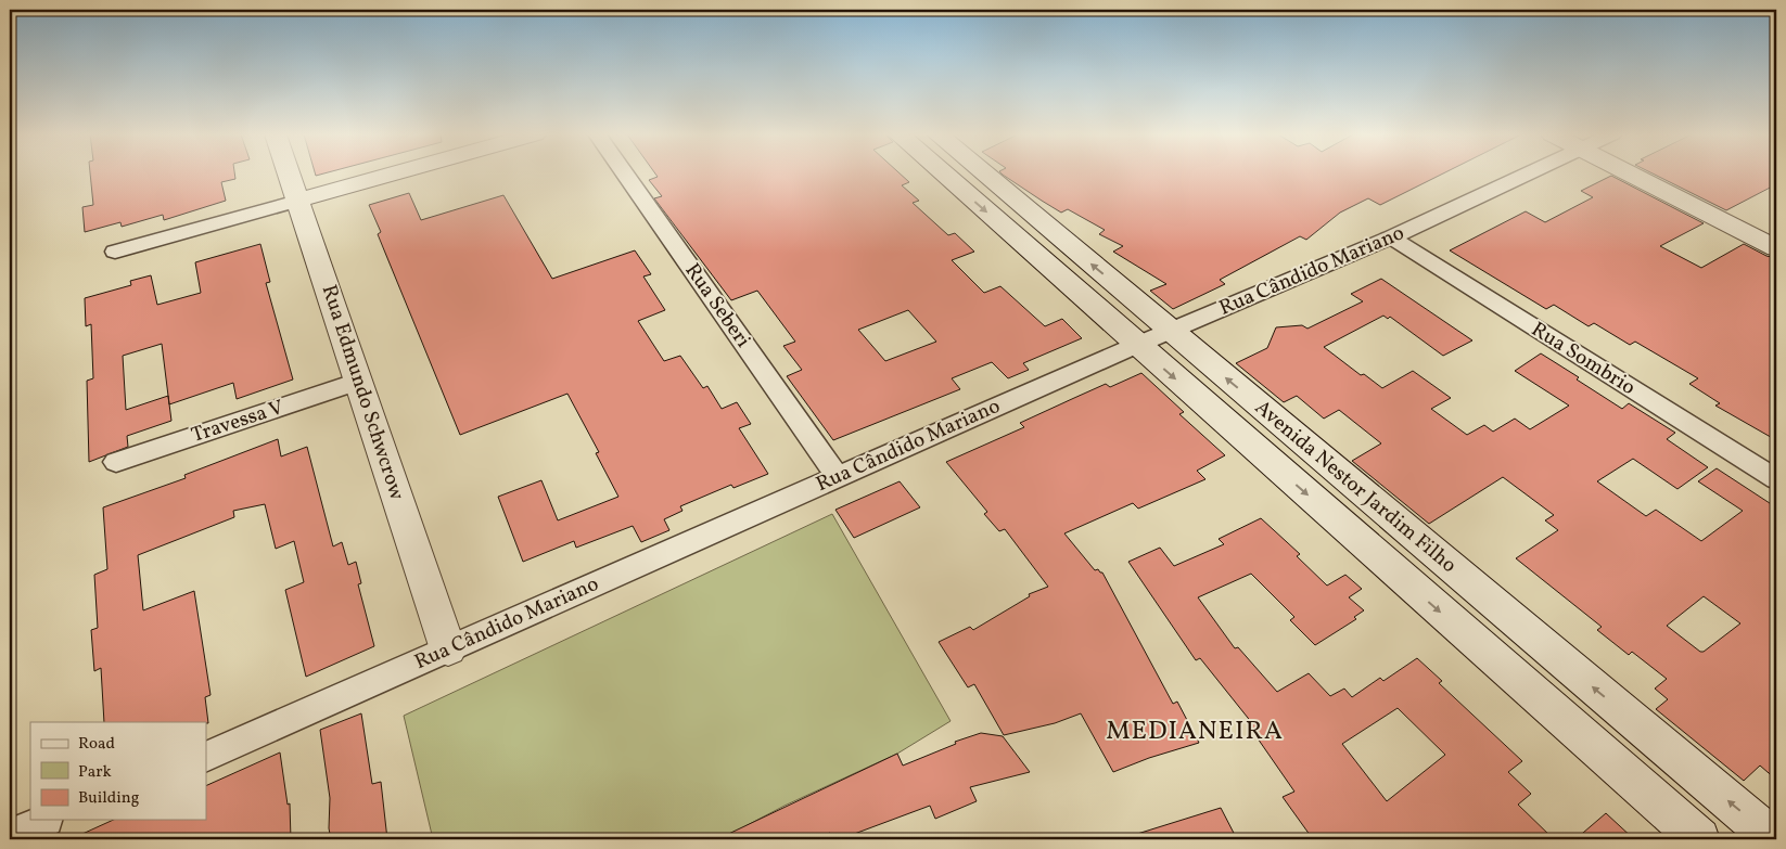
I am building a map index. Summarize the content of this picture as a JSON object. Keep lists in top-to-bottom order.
{
  "streets": {
    "main road": ["Rua Edmundo Schwcrow", "Avenida Nestor Jardim Filho"],
    "street": [
      "Rua Cândido Mariano",
      "Rua Seberi",
      "Rua Sombrio",
      "Travessa V"
    ]
  },
  "crossings": [
    ["Rua Cândido Mariano", "Rua Seberi"],
    ["Rua Cândido Mariano", "Rua Sombrio"],
    ["Rua Cândido Mariano", "Rua Edmundo Schwcrow"],
    ["Rua Cândido Mariano", "Avenida Nestor Jardim Filho"],
    ["Rua Edmundo Schwcrow", "Travessa V"]
  ],
  "districts": ["MEDIANEIRA"],
  "legend": ["Road", "Park", "Building"]
}
